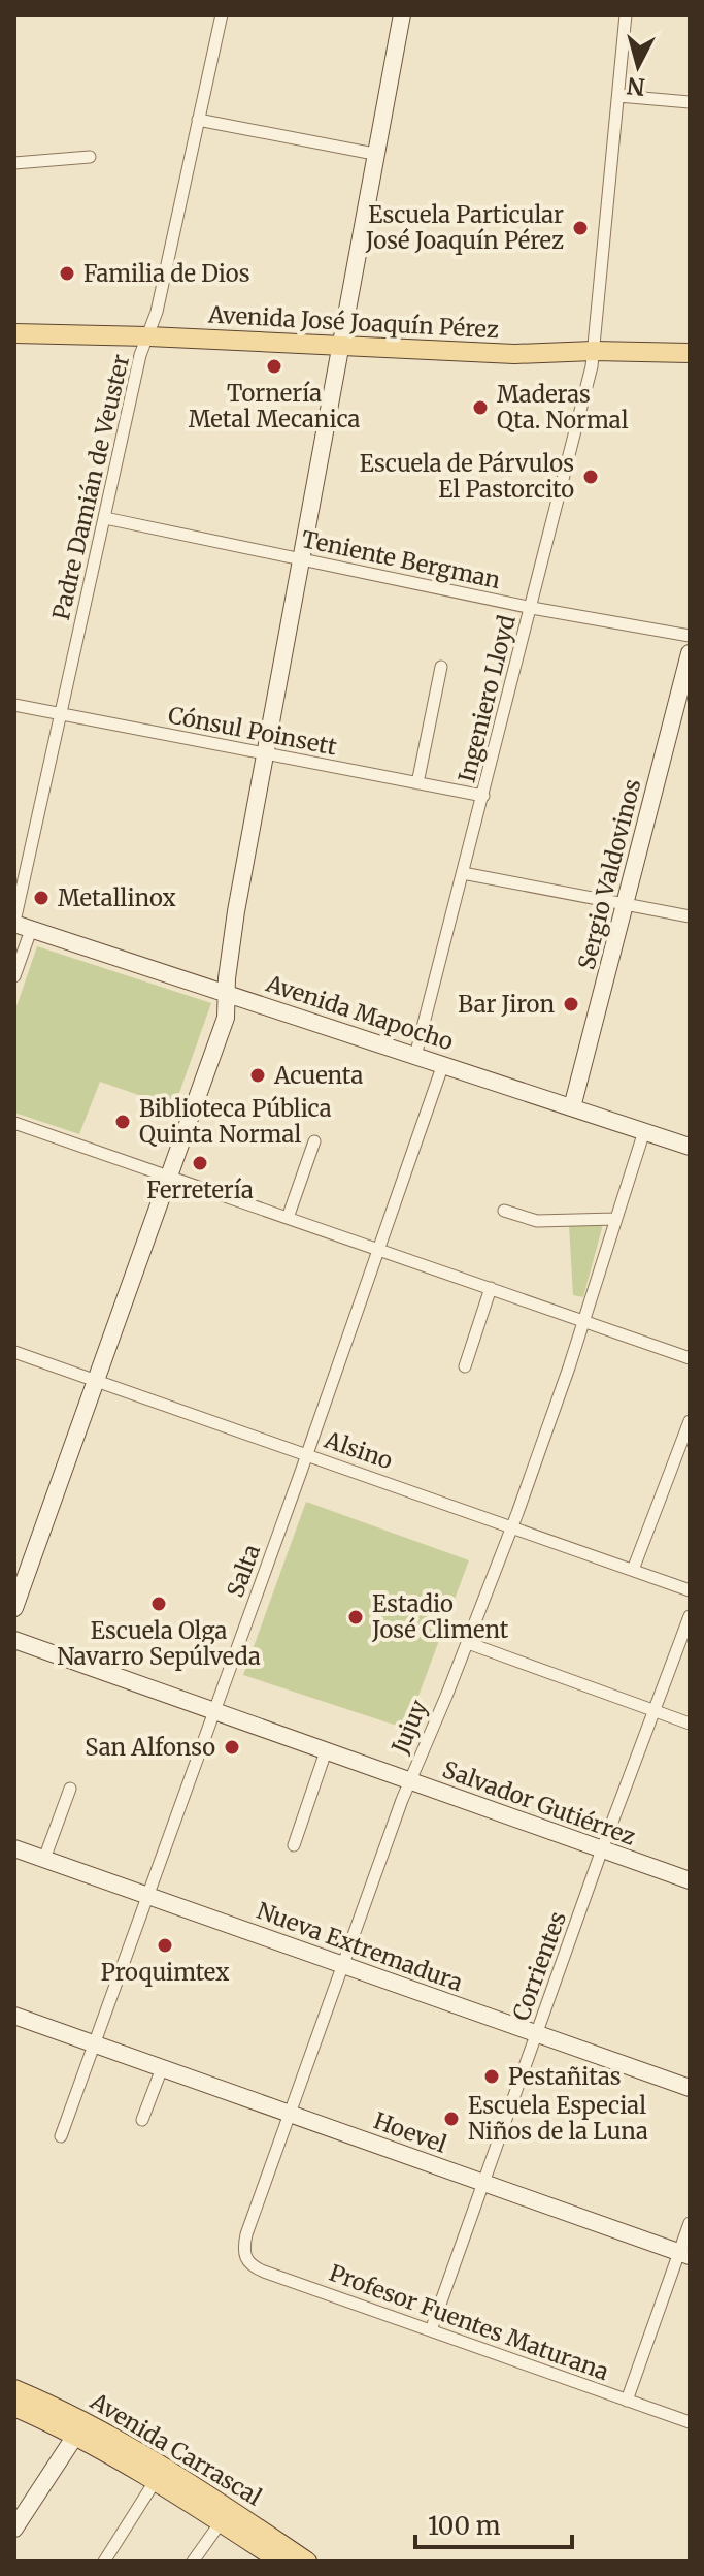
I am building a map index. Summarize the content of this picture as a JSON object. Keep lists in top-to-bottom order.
{
  "streets": {
    "main road": [
      "Avenida José Joaquín Pérez",
      "Sergio Valdovinos",
      "Avenida Mapocho",
      "Salvador Gutiérrez",
      "Nueva Extremadura",
      "Hoevel",
      "Avenida Carrascal"
    ],
    "street": [
      "Padre Damián de Veuster",
      "Teniente Bergman",
      "Ingeniero Lloyd",
      "Cónsul Poinsett",
      "Alsino",
      "Salta",
      "Jujuy",
      "Corrientes",
      "Profesor Fuentes Maturana"
    ]
  },
  "crossings": [
    ["Avenida José Joaquín Pérez", "Padre Damián de Veuster"],
    ["Avenida José Joaquín Pérez", "Ingeniero Lloyd"],
    ["Padre Damián de Veuster", "Teniente Bergman"],
    ["Padre Damián de Veuster", "Cónsul Poinsett"],
    ["Padre Damián de Veuster", "Avenida Mapocho"],
    ["Teniente Bergman", "Ingeniero Lloyd"],
    ["Ingeniero Lloyd", "Cónsul Poinsett"],
    ["Ingeniero Lloyd", "Avenida Mapocho"],
    ["Sergio Valdovinos", "Avenida Mapocho"],
    ["Avenida Mapocho", "Salta"],
    ["Avenida Mapocho", "Jujuy"],
    ["Alsino", "Salta"],
    ["Alsino", "Jujuy"],
    ["Salta", "Salvador Gutiérrez"],
    ["Salta", "Nueva Extremadura"],
    ["Salta", "Hoevel"],
    ["Jujuy", "Salvador Gutiérrez"],
    ["Jujuy", "Nueva Extremadura"],
    ["Jujuy", "Hoevel"],
    ["Jujuy", "Profesor Fuentes Maturana"],
    ["Salvador Gutiérrez", "Corrientes"],
    ["Nueva Extremadura", "Corrientes"],
    ["Corrientes", "Hoevel"],
    ["Corrientes", "Profesor Fuentes Maturana"]
  ],
  "places": [
    "Escuela Particular José Joaquín Pérez",
    "Familia de Dios",
    "Tornería Metal Mecanica",
    "Maderas Qta. Normal",
    "Escuela de Párvulos El Pastorcito",
    "Metallinox",
    "Bar Jiron",
    "Acuenta",
    "Biblioteca Pública Quinta Normal",
    "Ferretería",
    "Escuela Olga Navarro Sepúlveda",
    "Estadio José Climent",
    "San Alfonso",
    "Proquimtex",
    "Pestañitas",
    "Escuela Especial Niños de la Luna"
  ],
  "scale_bar": "100 m",
  "north": "bottom"
}
